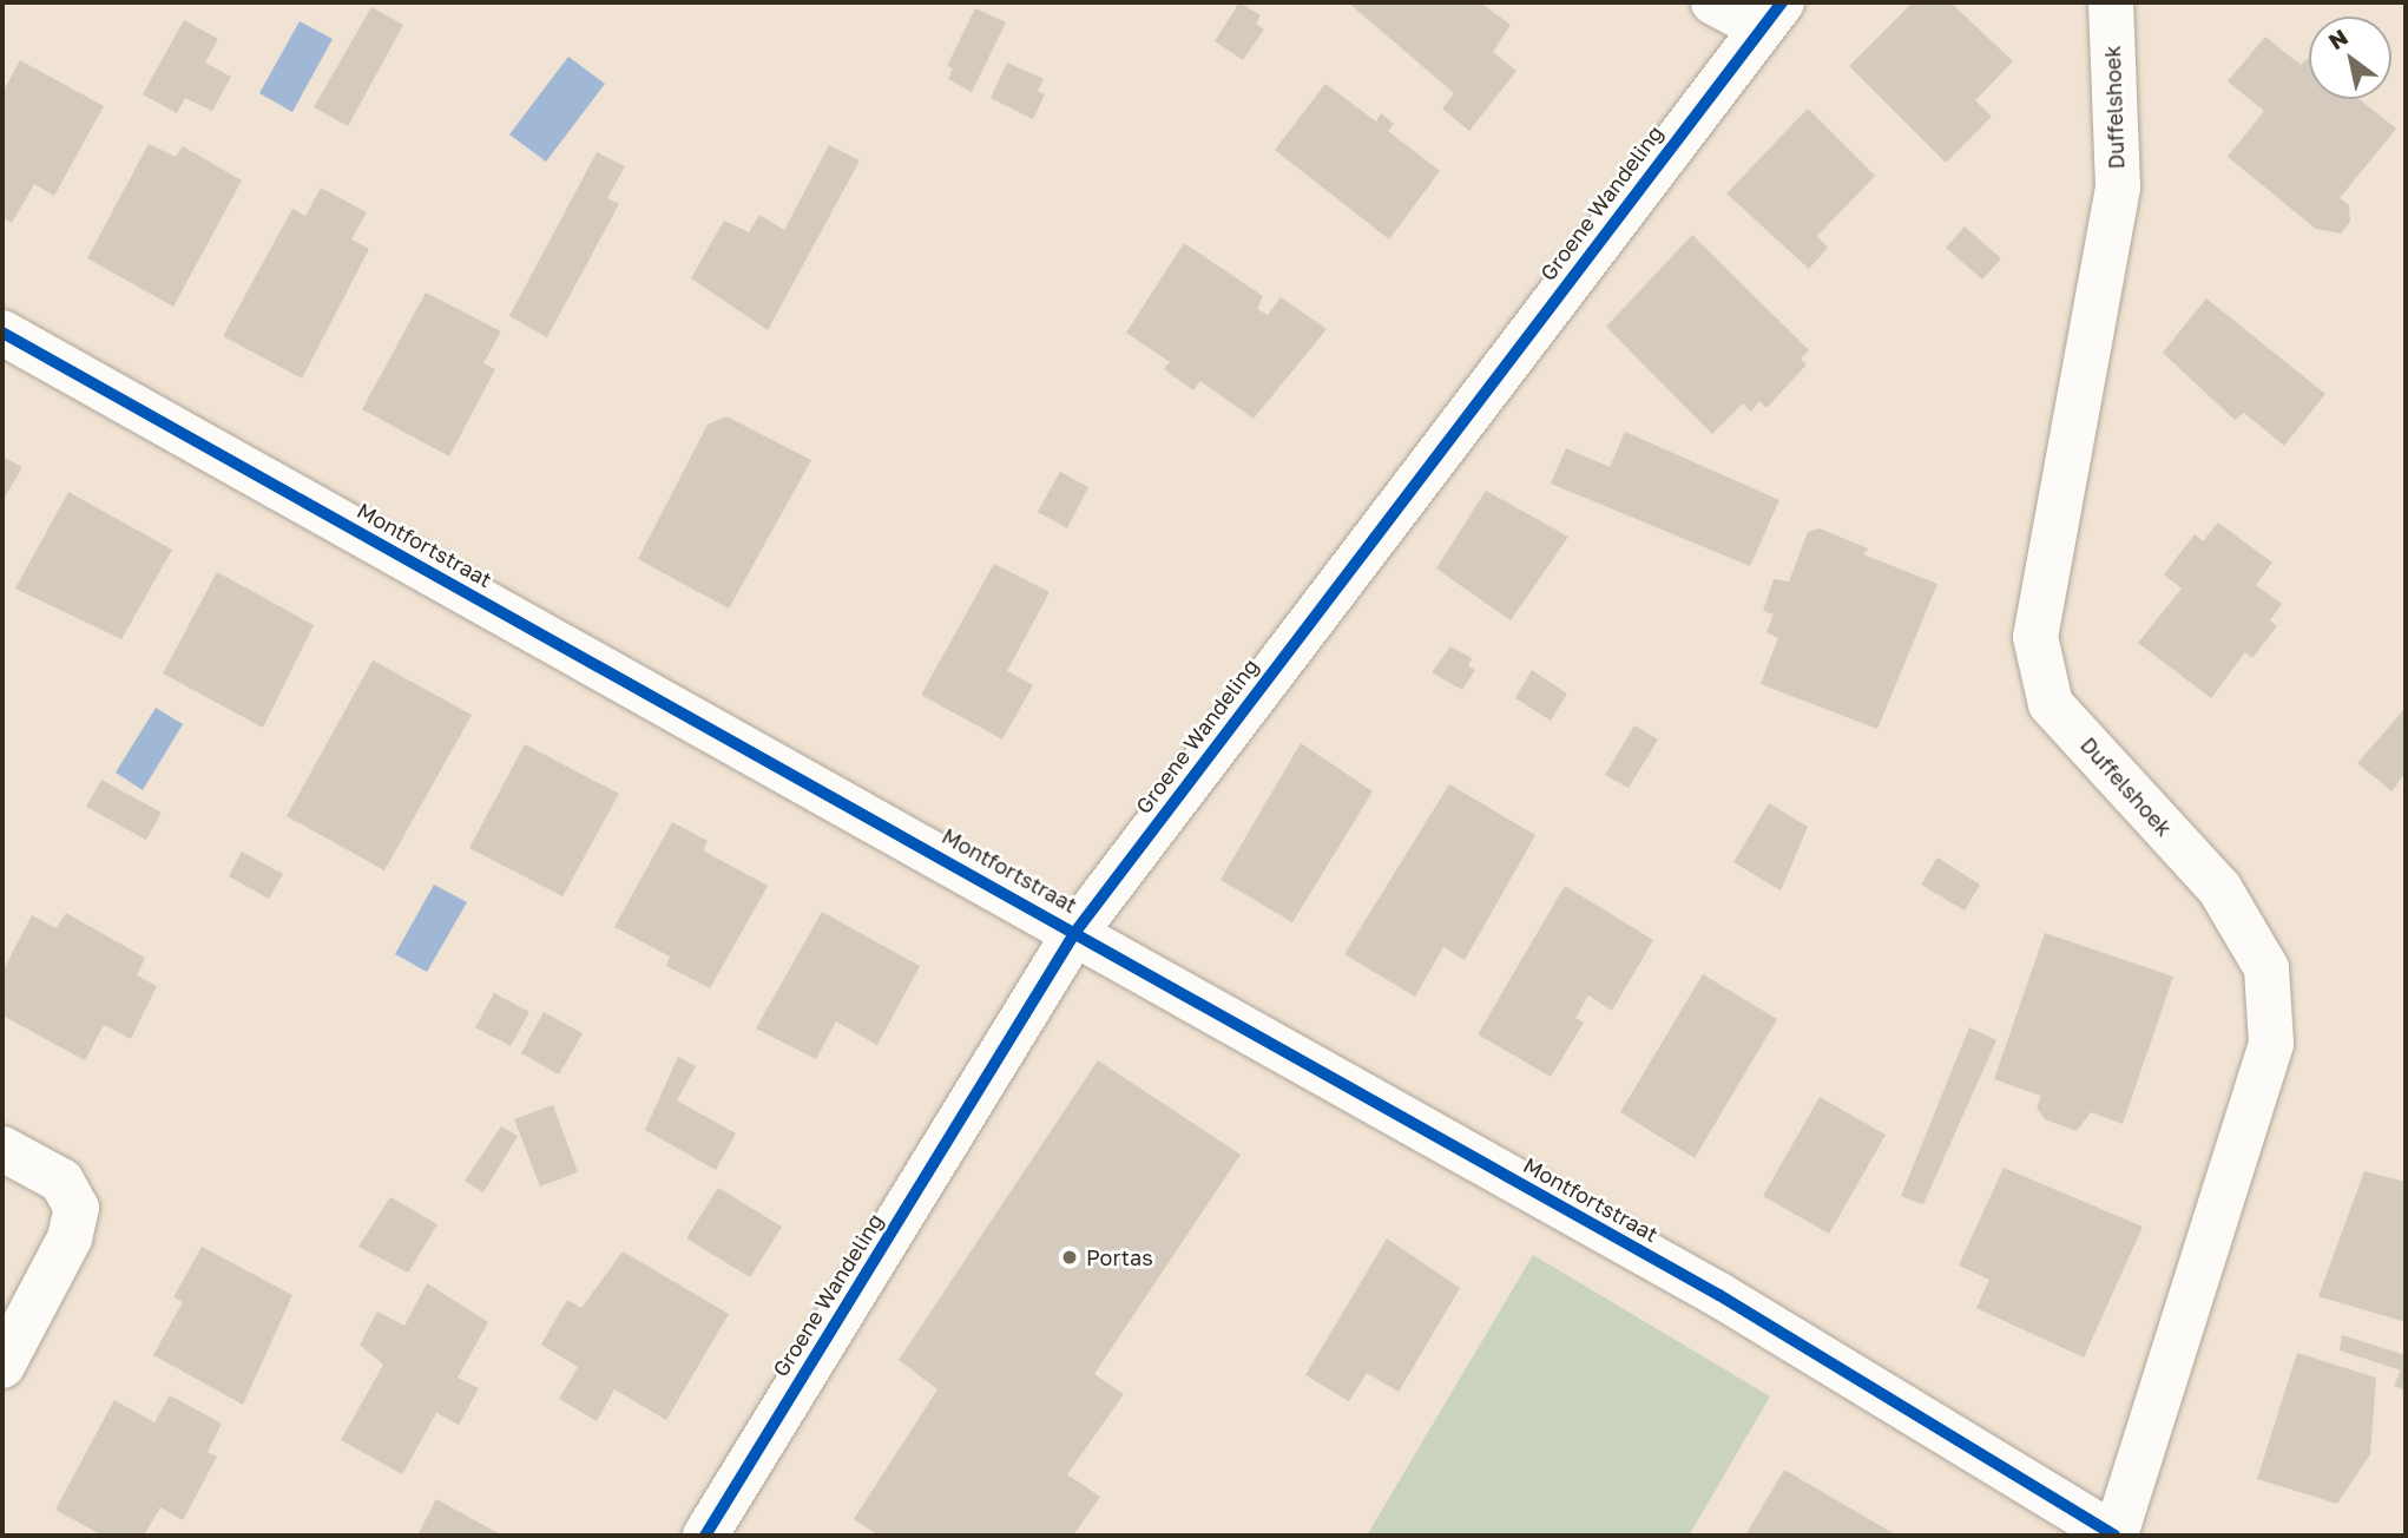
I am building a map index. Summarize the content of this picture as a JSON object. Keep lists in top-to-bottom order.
{
  "streets": {
    "street": ["Duffelshoek", "Groene Wandeling", "Montfortstraat"]
  },
  "crossings": [
    ["Duffelshoek", "Montfortstraat"],
    ["Groene Wandeling", "Montfortstraat"]
  ],
  "places": ["Portas"],
  "north": "top left"
}
